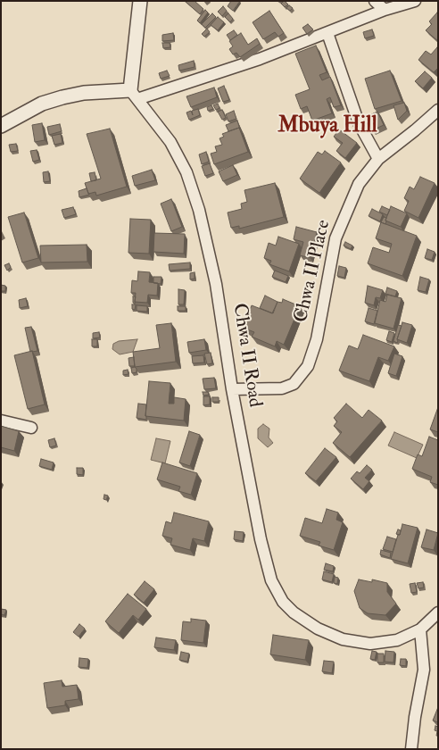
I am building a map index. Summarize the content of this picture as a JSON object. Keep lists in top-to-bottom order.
{
  "streets": {
    "street": ["Chwa II Place", "Chwa II Road"]
  },
  "crossings": [
    ["Chwa II Place", "Chwa II Road"]
  ],
  "districts": ["Mbuya Hill"]
}
